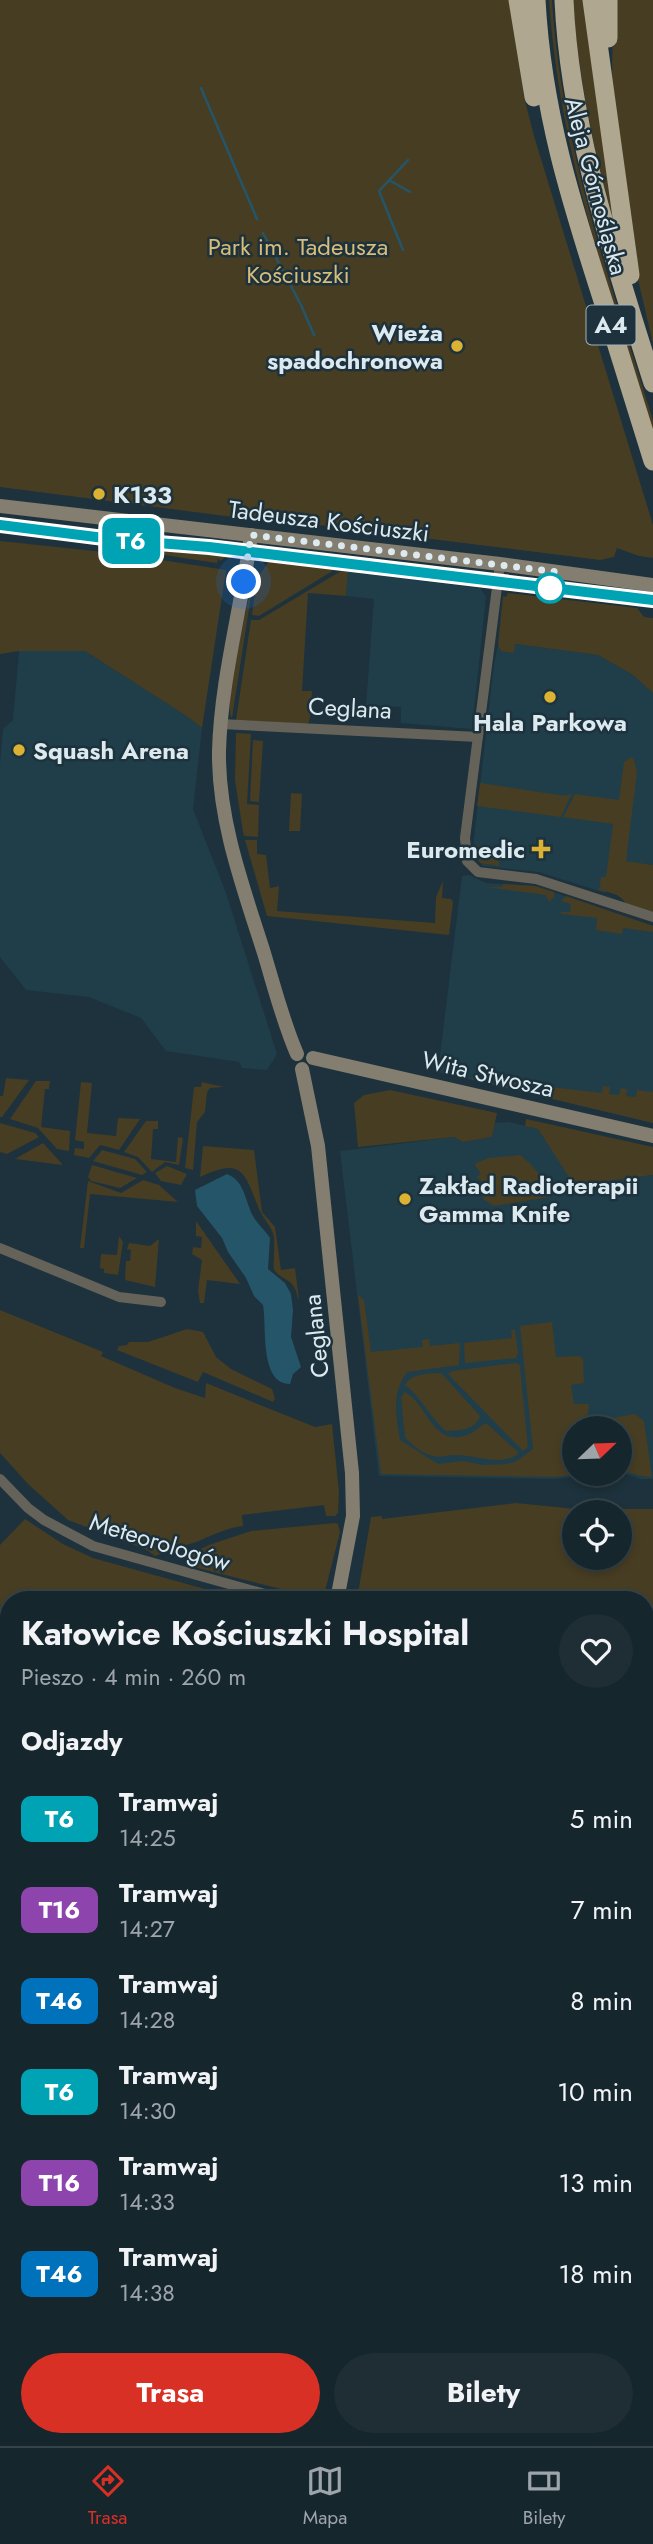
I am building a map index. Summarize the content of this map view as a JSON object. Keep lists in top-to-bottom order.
{
  "streets": {
    "highway": ["Aleja Górnośląska", "A4"],
    "street": [
      "Tadeusza Kościuszki",
      "Ceglana",
      "Wita Stwosza",
      "Meteorologów"
    ]
  },
  "crossings": [
    ["Ceglana", "Wita Stwosza"]
  ],
  "parks": ["Park im. Tadeusza Kościuszki"],
  "places": {
    "other": [
      "Wieża spadochronowa",
      "K133",
      "Hala Parkowa",
      "Squash Arena",
      "Zakład Radioterapii Gamma Knife"
    ],
    "health": ["Euromedic"]
  },
  "lines": ["tram line T6"],
  "north": "top right",
  "page": {
    "on_map": "T6",
    "heading": [
      ["Katowice Kościuszki Hospital", "Pieszo · 4 min · 260 m"],
      "Odjazdy"
    ],
    "list": [
      {
        "mark": "T6",
        "name": "Tramwaj",
        "note": "14:25",
        "value": "5 min"
      },
      {
        "mark": "T16",
        "name": "Tramwaj",
        "note": "14:27",
        "value": "7 min"
      },
      {
        "mark": "T46",
        "name": "Tramwaj",
        "note": "14:28",
        "value": "8 min"
      },
      {
        "mark": "T6",
        "name": "Tramwaj",
        "note": "14:30",
        "value": "10 min"
      },
      {
        "mark": "T16",
        "name": "Tramwaj",
        "note": "14:33",
        "value": "13 min"
      },
      {
        "mark": "T46",
        "name": "Tramwaj",
        "note": "14:38",
        "value": "18 min"
      }
    ],
    "buttons": ["Trasa", "Bilety"],
    "tabs": ["Trasa", "Mapa", "Bilety"]
  }
}
